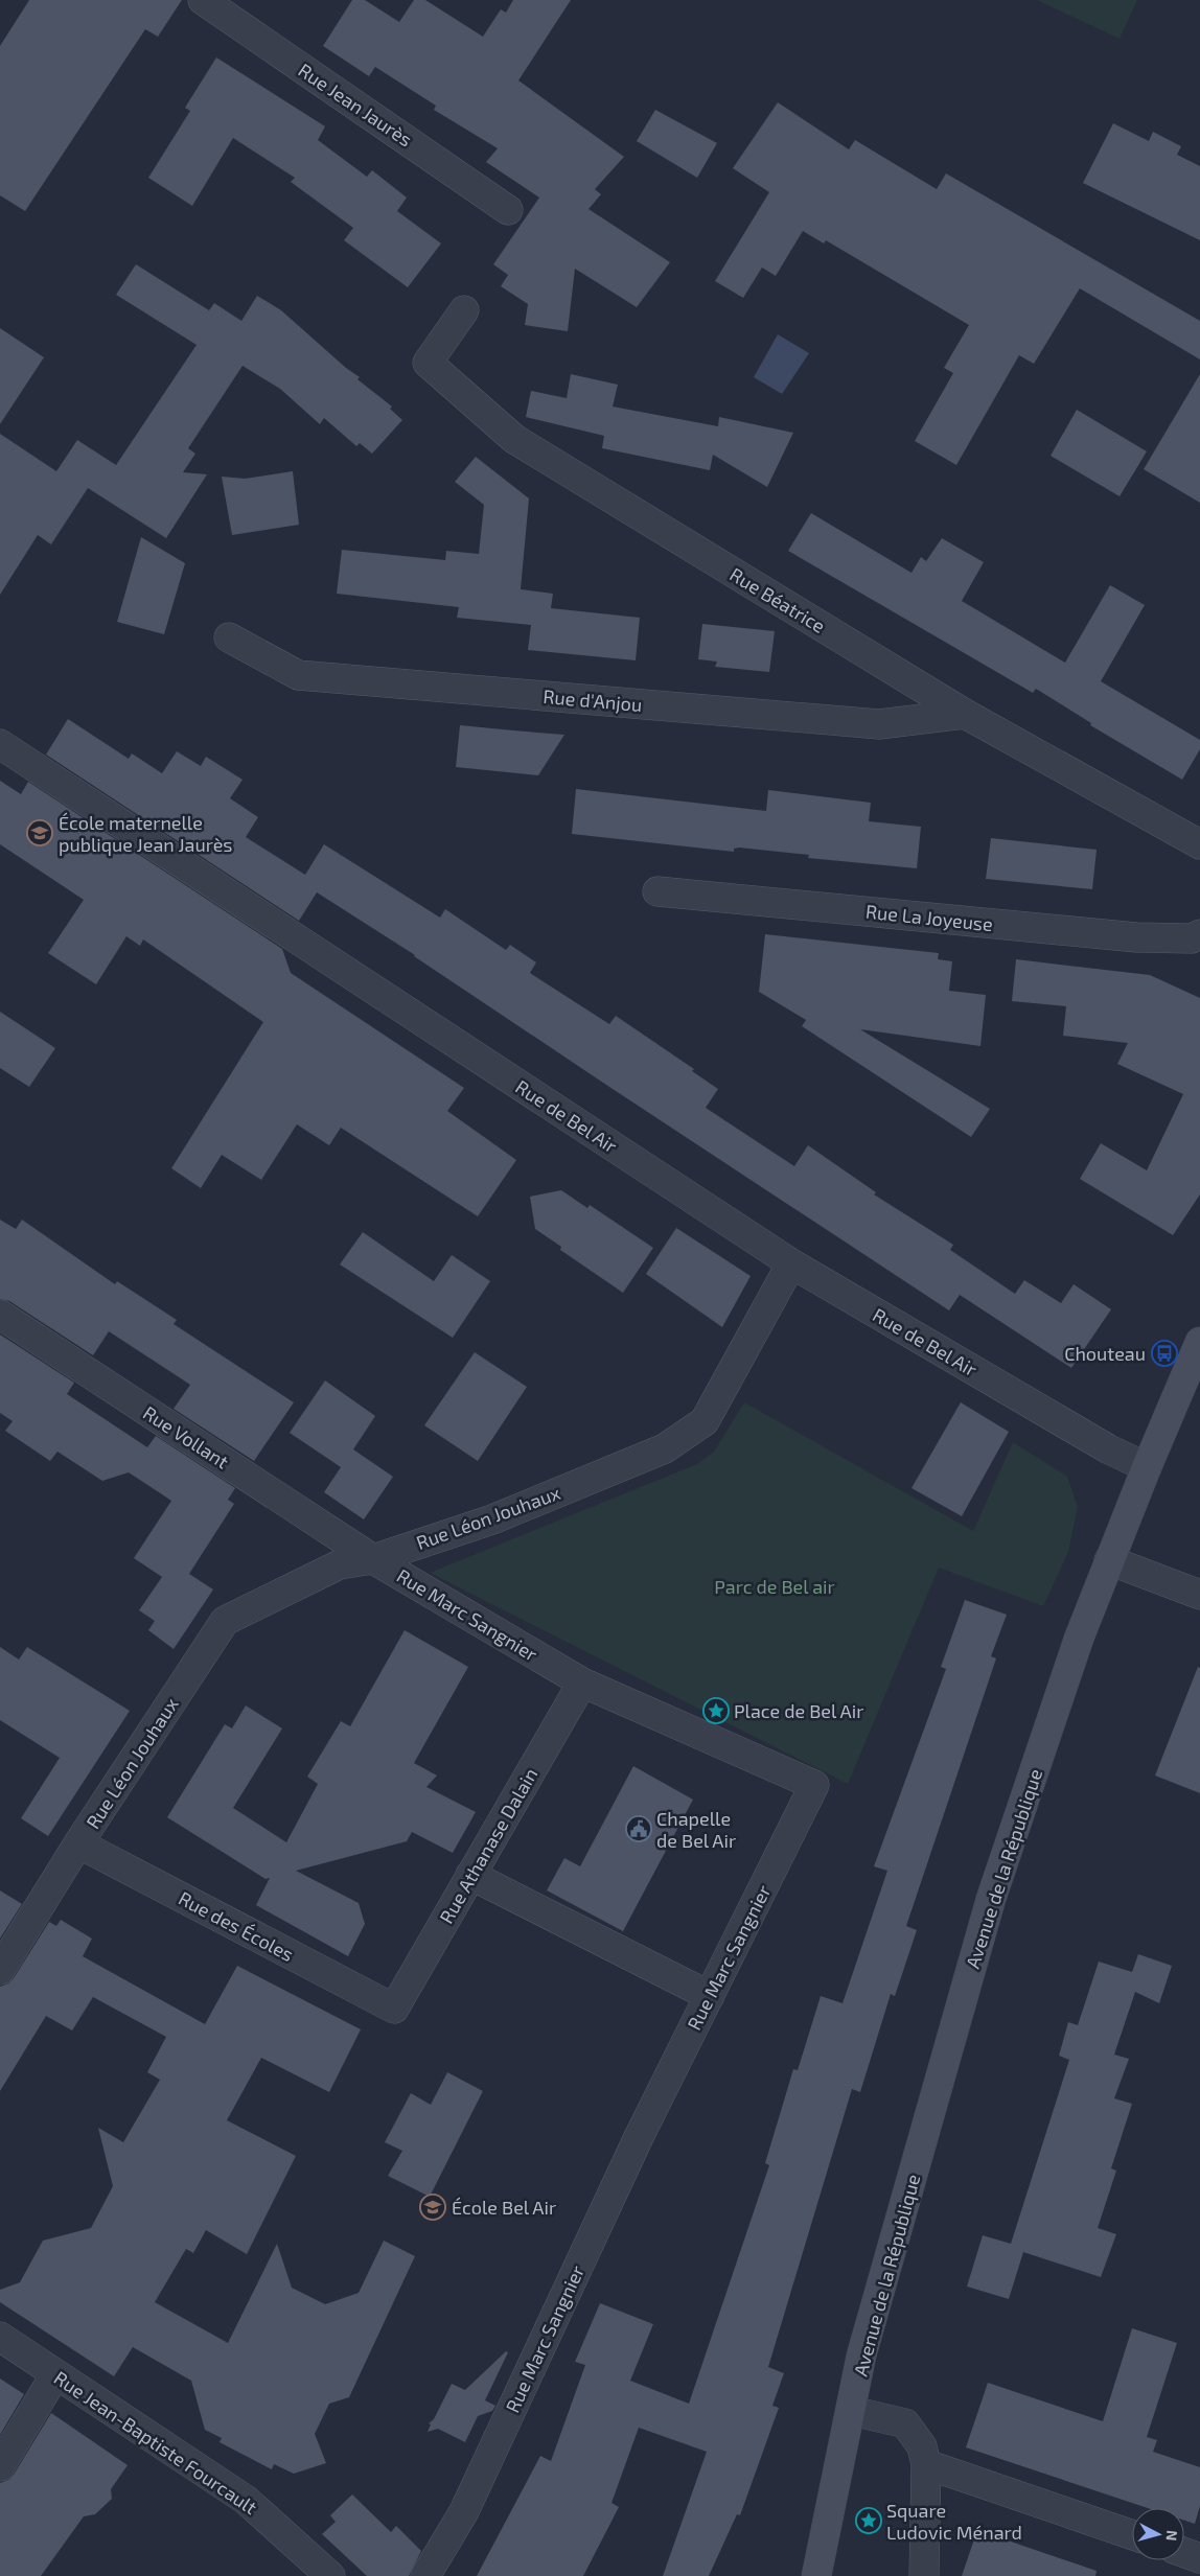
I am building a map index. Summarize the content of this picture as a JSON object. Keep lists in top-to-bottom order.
{
  "streets": {
    "street": [
      "Rue Jean Jaurès",
      "Rue Béatrice",
      "Rue d'Anjou",
      "Rue La Joyeuse",
      "Rue de Bel Air",
      "Rue Vollant",
      "Rue Léon Jouhaux",
      "Rue Marc Sangnier",
      "Rue Athanase Dalain",
      "Avenue de la République",
      "Rue des Écoles",
      "Rue Jean-Baptiste Fourcault"
    ]
  },
  "crossings": [
    ["Rue Béatrice", "Rue d'Anjou"],
    ["Rue de Bel Air", "Rue Léon Jouhaux"],
    ["Rue de Bel Air", "Avenue de la République"],
    ["Rue Vollant", "Rue Léon Jouhaux"],
    ["Rue Vollant", "Rue Marc Sangnier"],
    ["Rue Léon Jouhaux", "Rue Marc Sangnier"],
    ["Rue Léon Jouhaux", "Rue des Écoles"],
    ["Rue Marc Sangnier", "Rue Athanase Dalain"],
    ["Rue Athanase Dalain", "Rue des Écoles"]
  ],
  "parks": ["Parc de Bel air"],
  "places": {
    "school or university": ["École maternelle publique Jean Jaurès", "École Bel Air"],
    "bus stop": ["Chouteau"],
    "place": ["Place de Bel Air", "Square Ludovic Ménard"],
    "public building": ["Chapelle de Bel Air"]
  },
  "north": "right"
}
